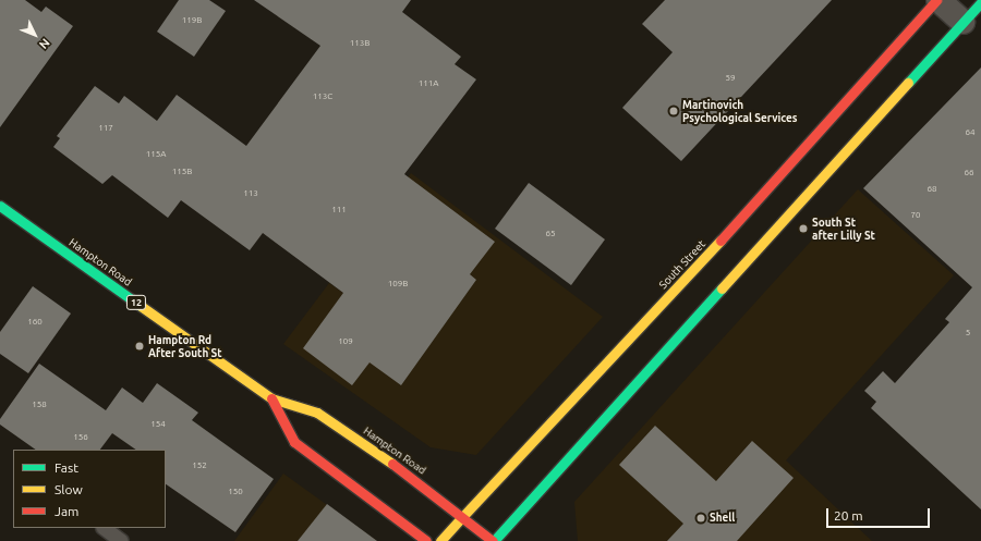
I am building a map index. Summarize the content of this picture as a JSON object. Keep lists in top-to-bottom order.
{
  "streets": {
    "main road": ["Hampton Road", "South Street", "12"]
  },
  "crossings": [
    ["Hampton Road", "South Street"]
  ],
  "places": [
    "Martinovich Psychological Services",
    "South St after Lilly St",
    "Hampton Rd After South St",
    "Shell"
  ],
  "house_numbers": [
    "119B",
    "113B",
    "59",
    "111A",
    "113C",
    "117",
    "64",
    "115A",
    "115B",
    "66",
    "68",
    "113",
    "111",
    "70",
    "65",
    "109B",
    "160",
    "5",
    "109",
    "158",
    "154",
    "156",
    "152",
    "150"
  ],
  "legend": ["Fast", "Slow", "Jam"],
  "scale_bar": "20 m",
  "north": "bottom right"
}
